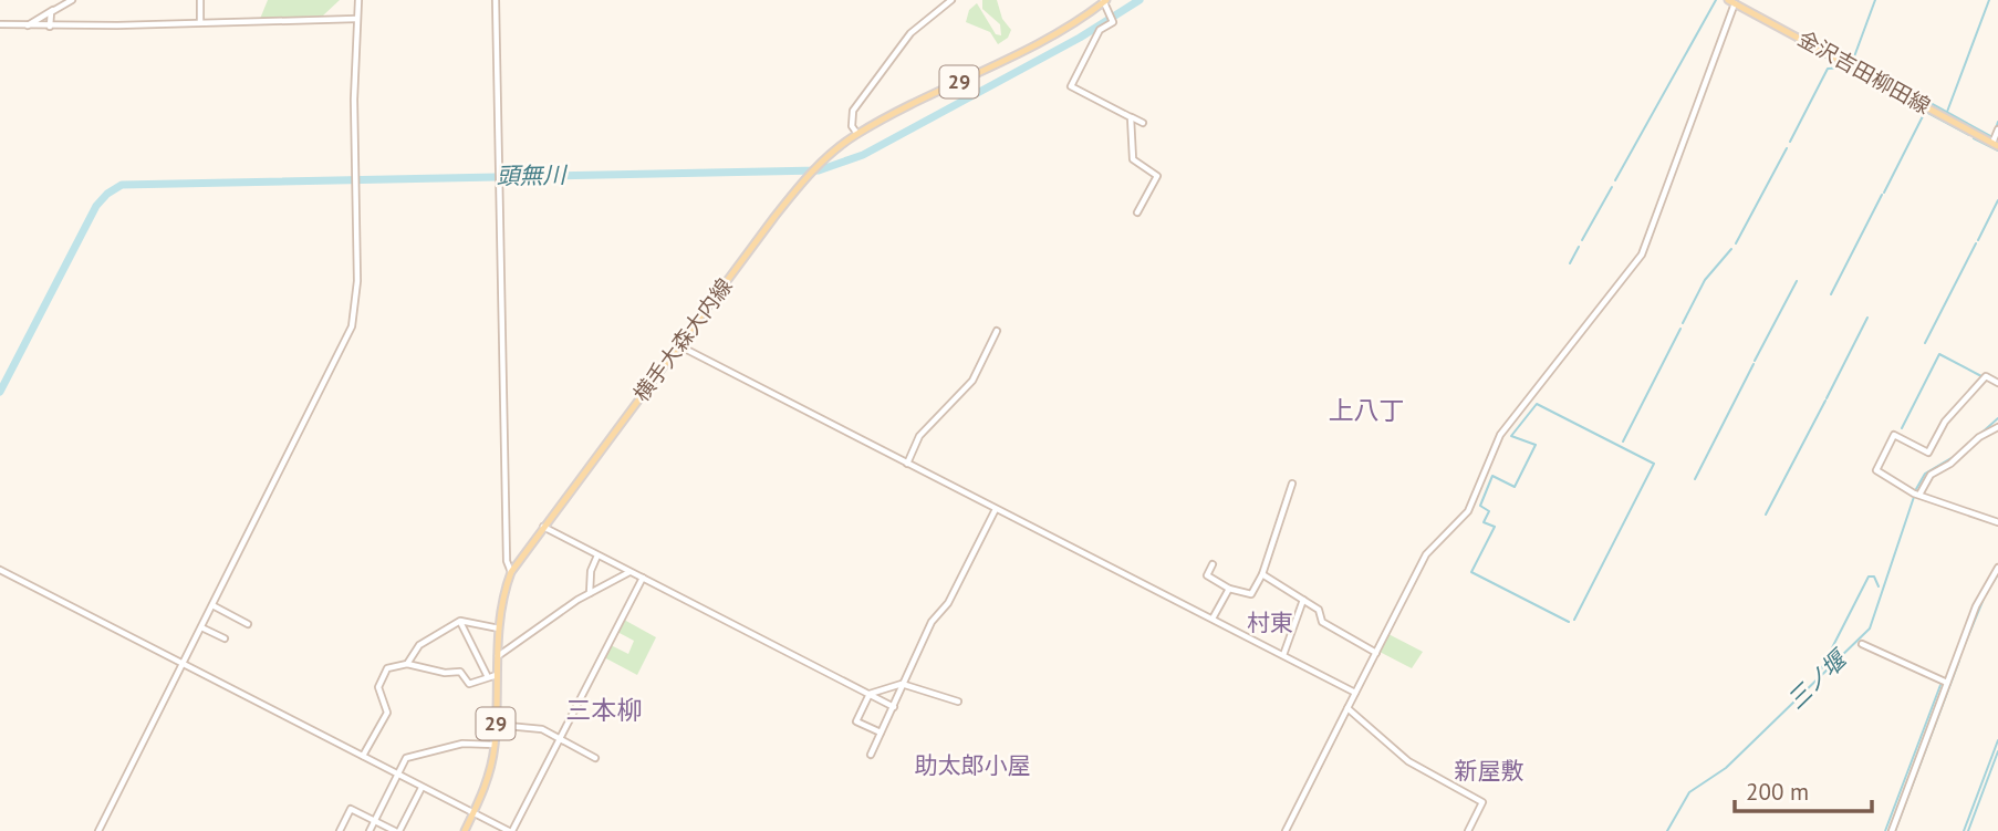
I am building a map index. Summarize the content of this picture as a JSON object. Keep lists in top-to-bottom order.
{
  "streets": {
    "main road": ["金沢吉田柳田線", "29", "横手大森大内線"]
  },
  "districts": [
    "上八丁",
    "村東",
    "三本柳",
    "助太郎小屋",
    "新屋敷"
  ],
  "water": ["頭無川", "三ノ堰"],
  "scale_bar": "200 m"
}
